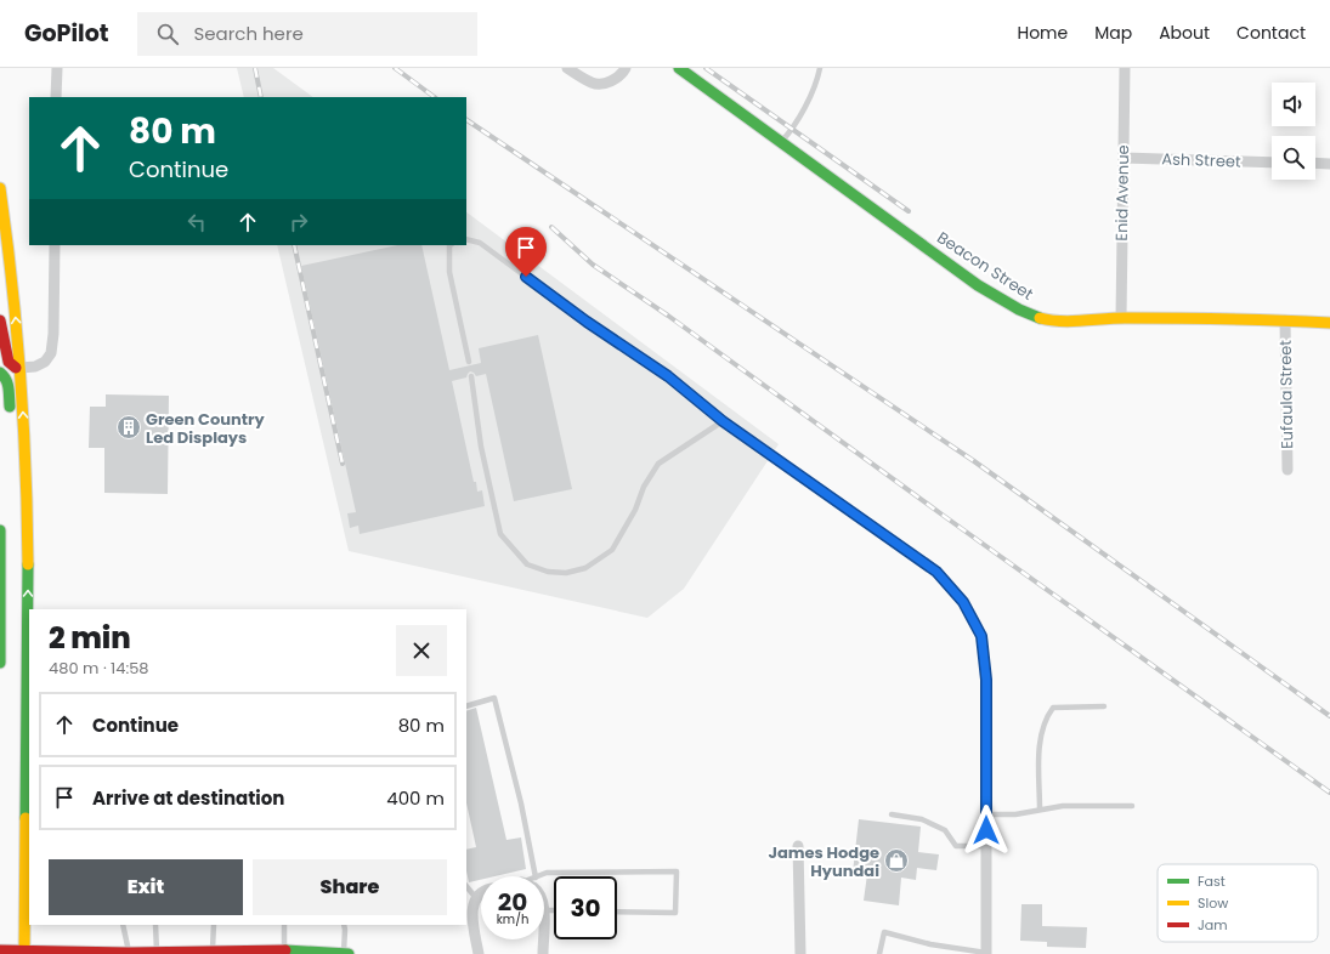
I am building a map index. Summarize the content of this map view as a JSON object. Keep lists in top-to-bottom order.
{
  "streets": {
    "main road": ["Beacon Street"],
    "street": ["Ash Street", "Enid Avenue", "Eufaula Street"]
  },
  "crossings": [
    ["Ash Street", "Enid Avenue"],
    ["Enid Avenue", "Beacon Street"],
    ["Beacon Street", "Eufaula Street"]
  ],
  "places": {
    "building": ["Green Country Led Displays"],
    "shop": ["James Hodge Hyundai"]
  },
  "legend": ["Fast", "Slow", "Jam"],
  "page": {
    "header": "GoPilot",
    "search": "Search here",
    "nav": [
      "Home",
      "Map",
      "About",
      "Contact"
    ],
    "turn": ["80 m", "Continue"],
    "heading": ["2 min", "480 m · 14:58"],
    "list": [
      {
        "name": "Continue",
        "value": "80 m"
      },
      {
        "name": "Arrive at destination",
        "value": "400 m"
      }
    ],
    "buttons": ["Exit", "Share"],
    "speed": "20 km/h",
    "limit": "30"
  }
}
